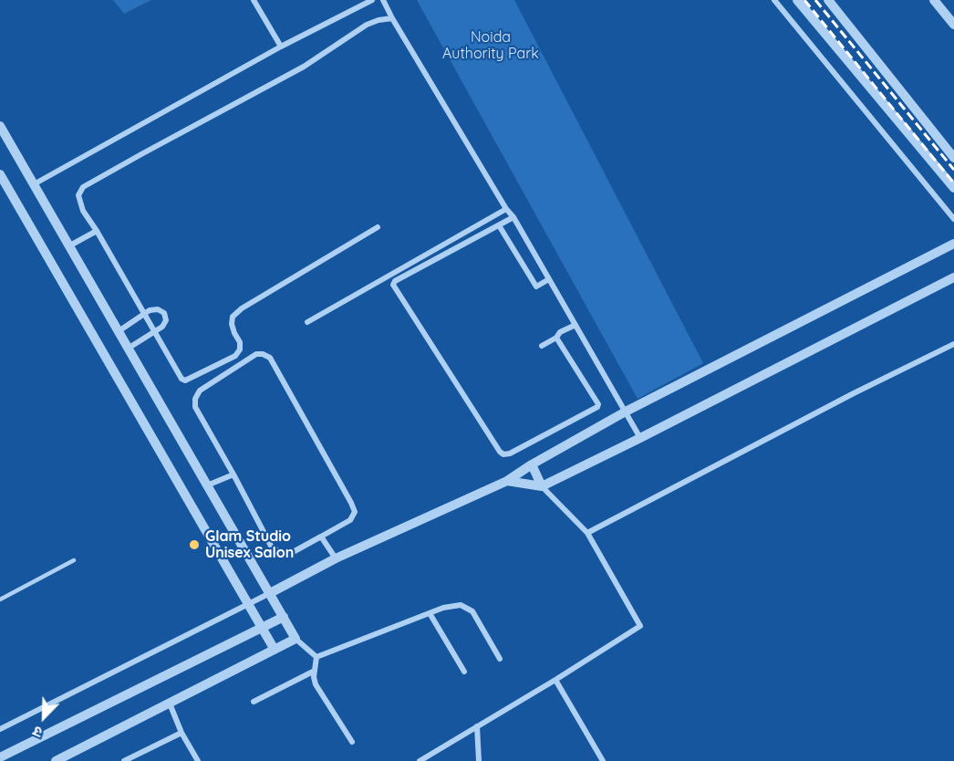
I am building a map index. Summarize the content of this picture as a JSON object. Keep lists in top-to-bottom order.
{
  "parks": ["Noida Authority Park"],
  "places": ["Glam Studio Unisex Salon"],
  "north": "bottom left"
}
